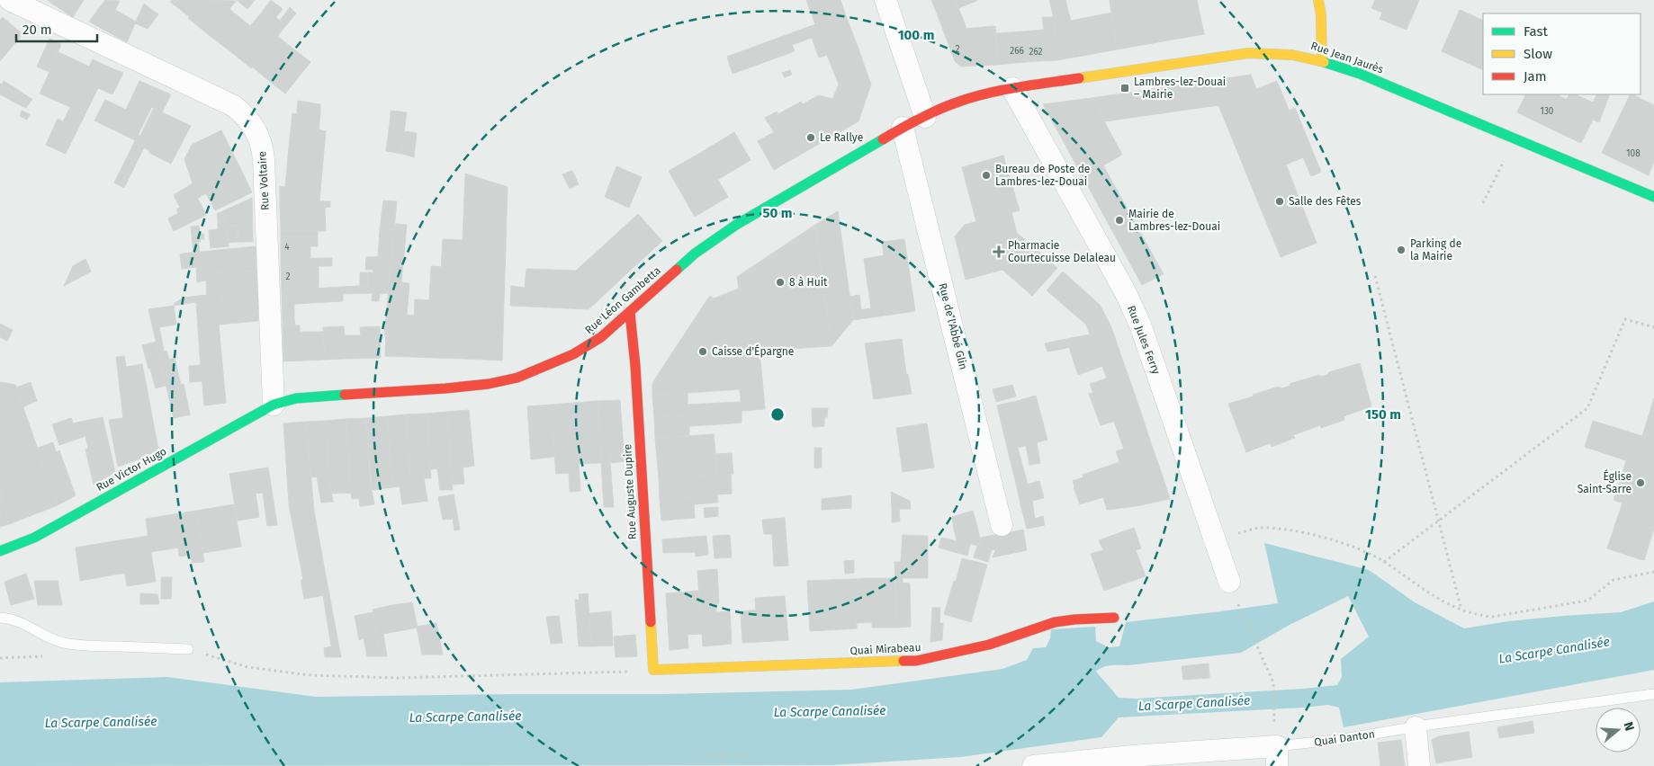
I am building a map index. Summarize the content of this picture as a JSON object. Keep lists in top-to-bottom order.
{
  "streets": {
    "street": [
      "Rue Jean Jaurès",
      "Rue Voltaire",
      "Rue Léon Gambetta",
      "Rue de l'Abbé Glin",
      "Rue Jules Ferry",
      "Rue Victor Hugo",
      "Rue Auguste Dupire",
      "Quai Mirabeau",
      "Quai Danton"
    ]
  },
  "crossings": [
    ["Rue Jean Jaurès", "Rue Léon Gambetta"],
    ["Rue Jean Jaurès", "Rue Jules Ferry"],
    ["Rue Voltaire", "Rue Léon Gambetta"],
    ["Rue Voltaire", "Rue Victor Hugo"],
    ["Rue Léon Gambetta", "Rue de l'Abbé Glin"],
    ["Rue Léon Gambetta", "Rue Victor Hugo"],
    ["Rue Léon Gambetta", "Rue Auguste Dupire"],
    ["Rue Auguste Dupire", "Quai Mirabeau"]
  ],
  "water": ["La Scarpe Canalisée"],
  "places": {
    "transit": ["Lambres-lez-Douai – Mairie"],
    "other": [
      "Le Rallye",
      "Bureau de Poste de Lambres-lez-Douai",
      "Salle des Fêtes",
      "Mairie de Lambres-lez-Douai",
      "Parking de la Mairie",
      "8 à Huit",
      "Caisse d'Épargne",
      "Église Saint-Sarre"
    ],
    "health": ["Pharmacie Courtecuisse Delaleau"]
  },
  "house_numbers": [
    "2",
    "266",
    "262",
    "130",
    "108",
    "4",
    "2"
  ],
  "legend": ["Fast", "Slow", "Jam"],
  "scale_bar": "20 m",
  "north": "right",
  "rings": ["100 m", "50 m", "150 m"]
}
